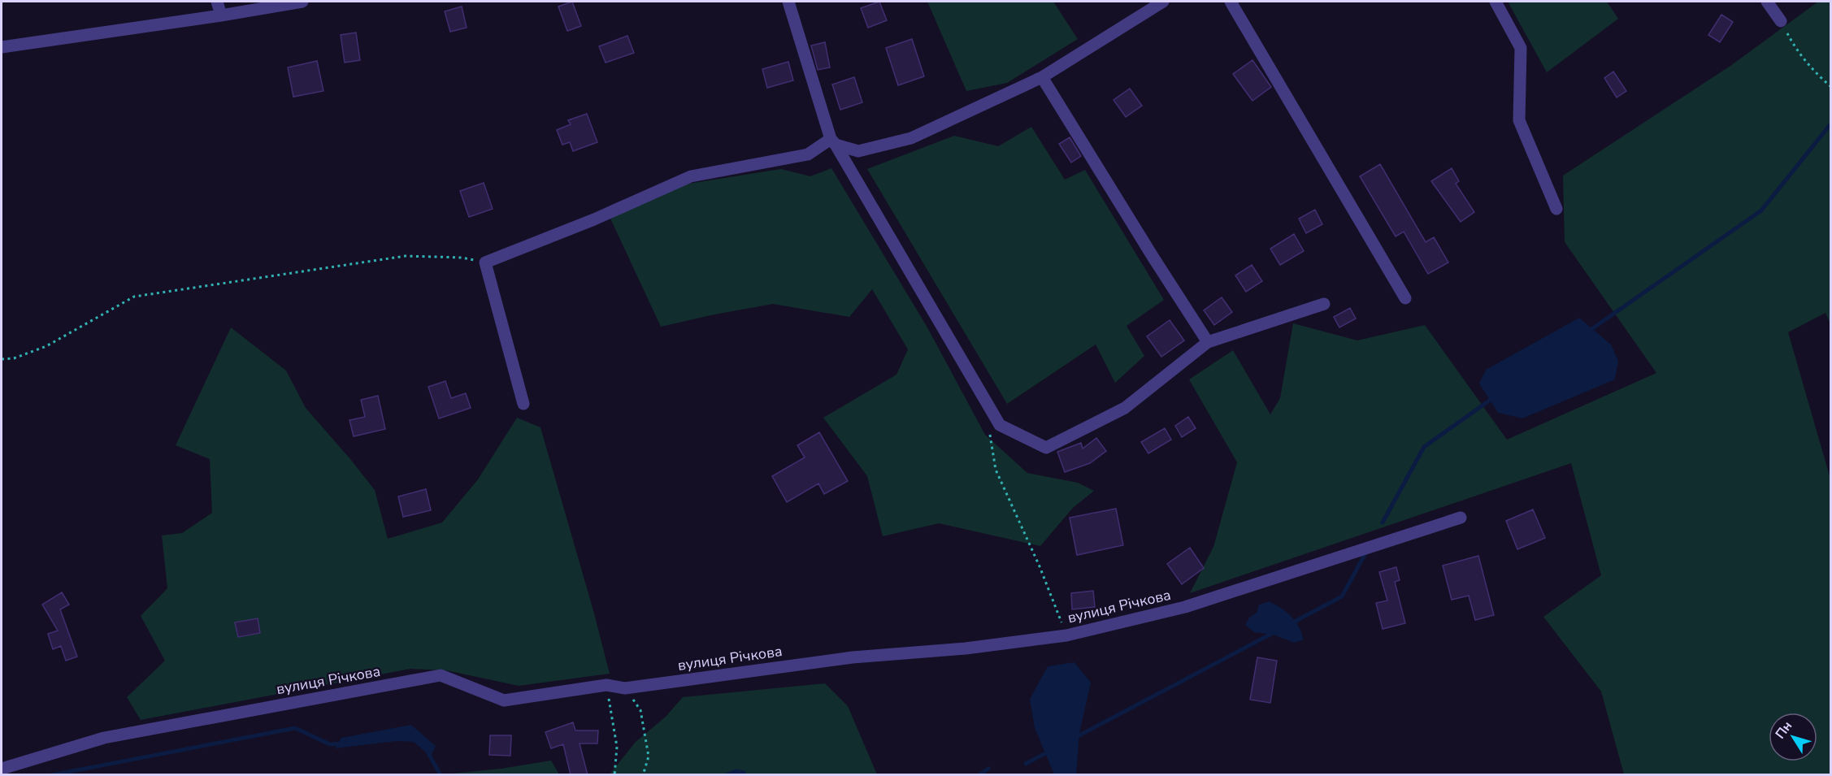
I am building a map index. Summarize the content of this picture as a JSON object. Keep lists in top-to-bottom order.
{
  "streets": {
    "street": ["вулиця Річкова"]
  },
  "north": "top left"
}
